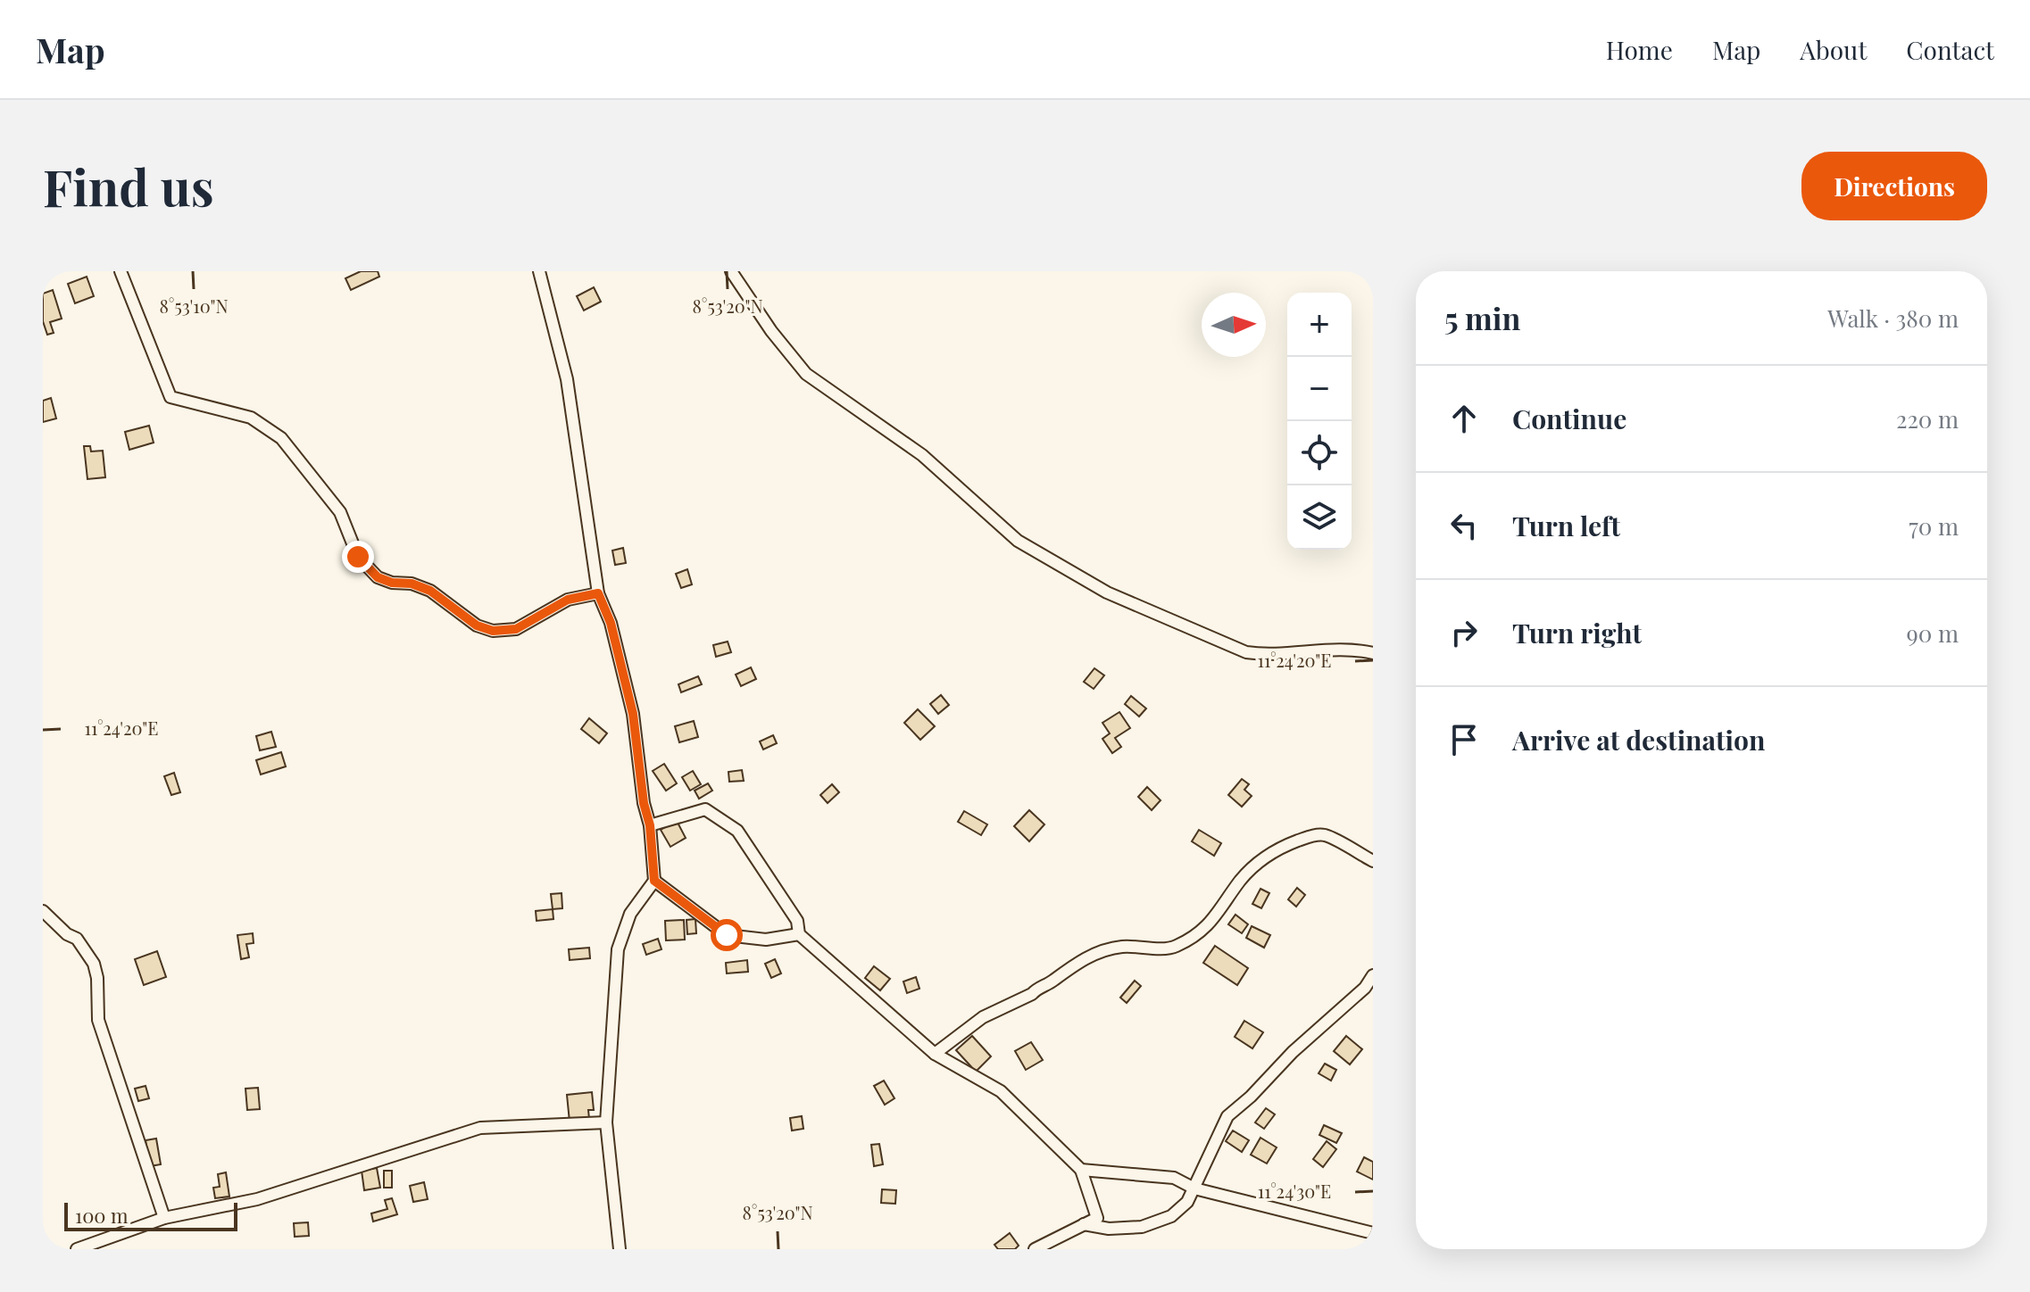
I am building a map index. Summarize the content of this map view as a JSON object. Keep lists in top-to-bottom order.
{
  "scale_bar": "100 m",
  "north": "right",
  "page": {
    "header": "Map",
    "nav": [
      "Home",
      "Map",
      "About",
      "Contact"
    ],
    "buttons": "Directions",
    "title": "Find us",
    "heading": ["5 min", "Walk · 380 m"],
    "map_buttons": ["+", "−"],
    "list": [
      ["Continue", "220 m"],
      ["Turn left", "70 m"],
      ["Turn right", "90 m"],
      "Arrive at destination"
    ],
    "scale": "100 m"
  },
  "coordinates": [
    "8°53'10\"N",
    "8°53'20\"N",
    "11°24'20\"E",
    "11°24'30\"E"
  ]
}
